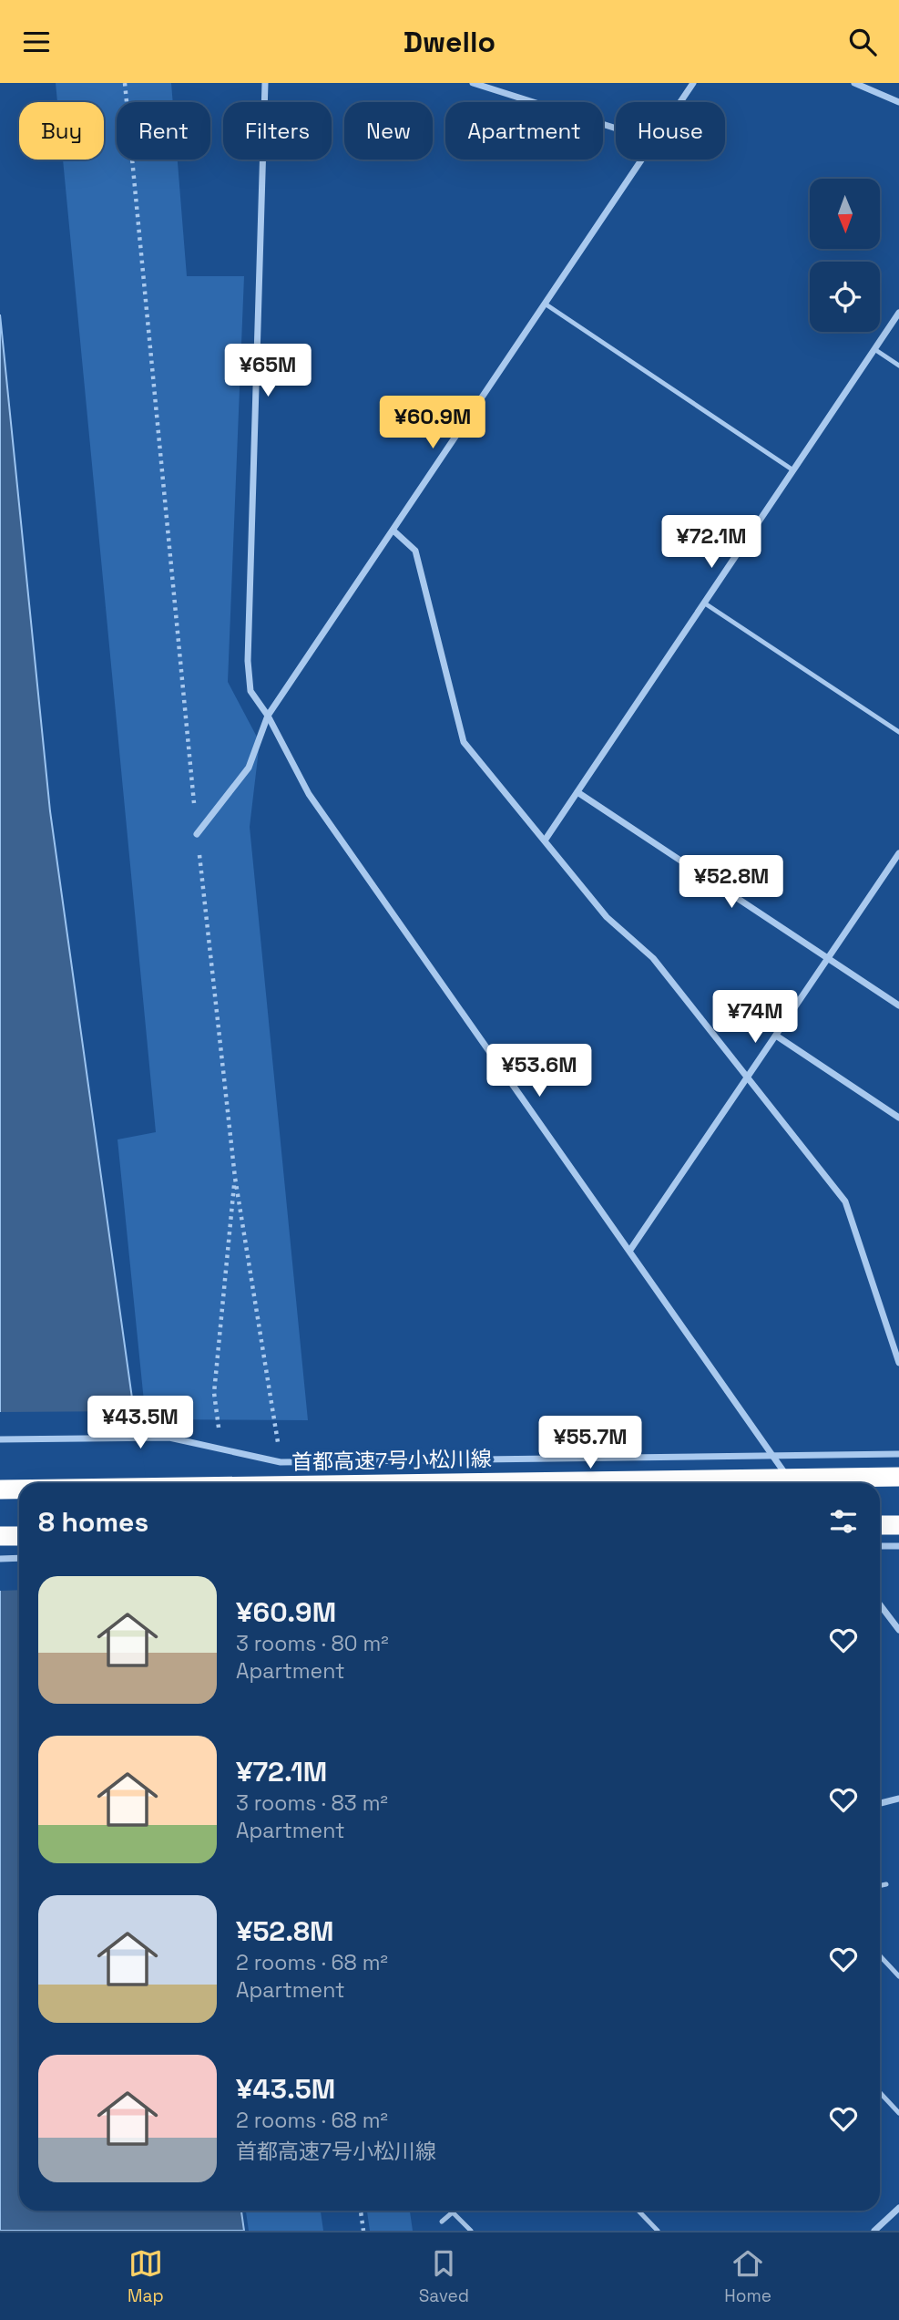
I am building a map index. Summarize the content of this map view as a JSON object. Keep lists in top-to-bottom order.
{
  "streets": {
    "highway": ["首都高速7号小松川線"]
  },
  "north": "bottom",
  "page": {
    "header": "Dwello",
    "chip": [
      "Buy",
      "Rent",
      "Filters",
      "New",
      "Apartment",
      "House"
    ],
    "price": [
      "¥65M",
      "¥60.9M",
      "¥72.1M",
      "¥52.8M",
      "¥74M",
      "¥53.6M",
      "¥43.5M",
      "¥55.7M"
    ],
    "heading": "8 homes",
    "list": [
      {
        "name": "¥60.9M",
        "note": "3 rooms · 80 m² · Apartment"
      },
      {
        "name": "¥72.1M",
        "note": "3 rooms · 83 m² · Apartment"
      },
      {
        "name": "¥52.8M",
        "note": "2 rooms · 68 m² · Apartment"
      },
      {
        "name": "¥43.5M",
        "note": "2 rooms · 68 m² · 首都高速7号小松川線"
      }
    ],
    "tabs": ["Map", "Saved", "Home"]
  }
}
